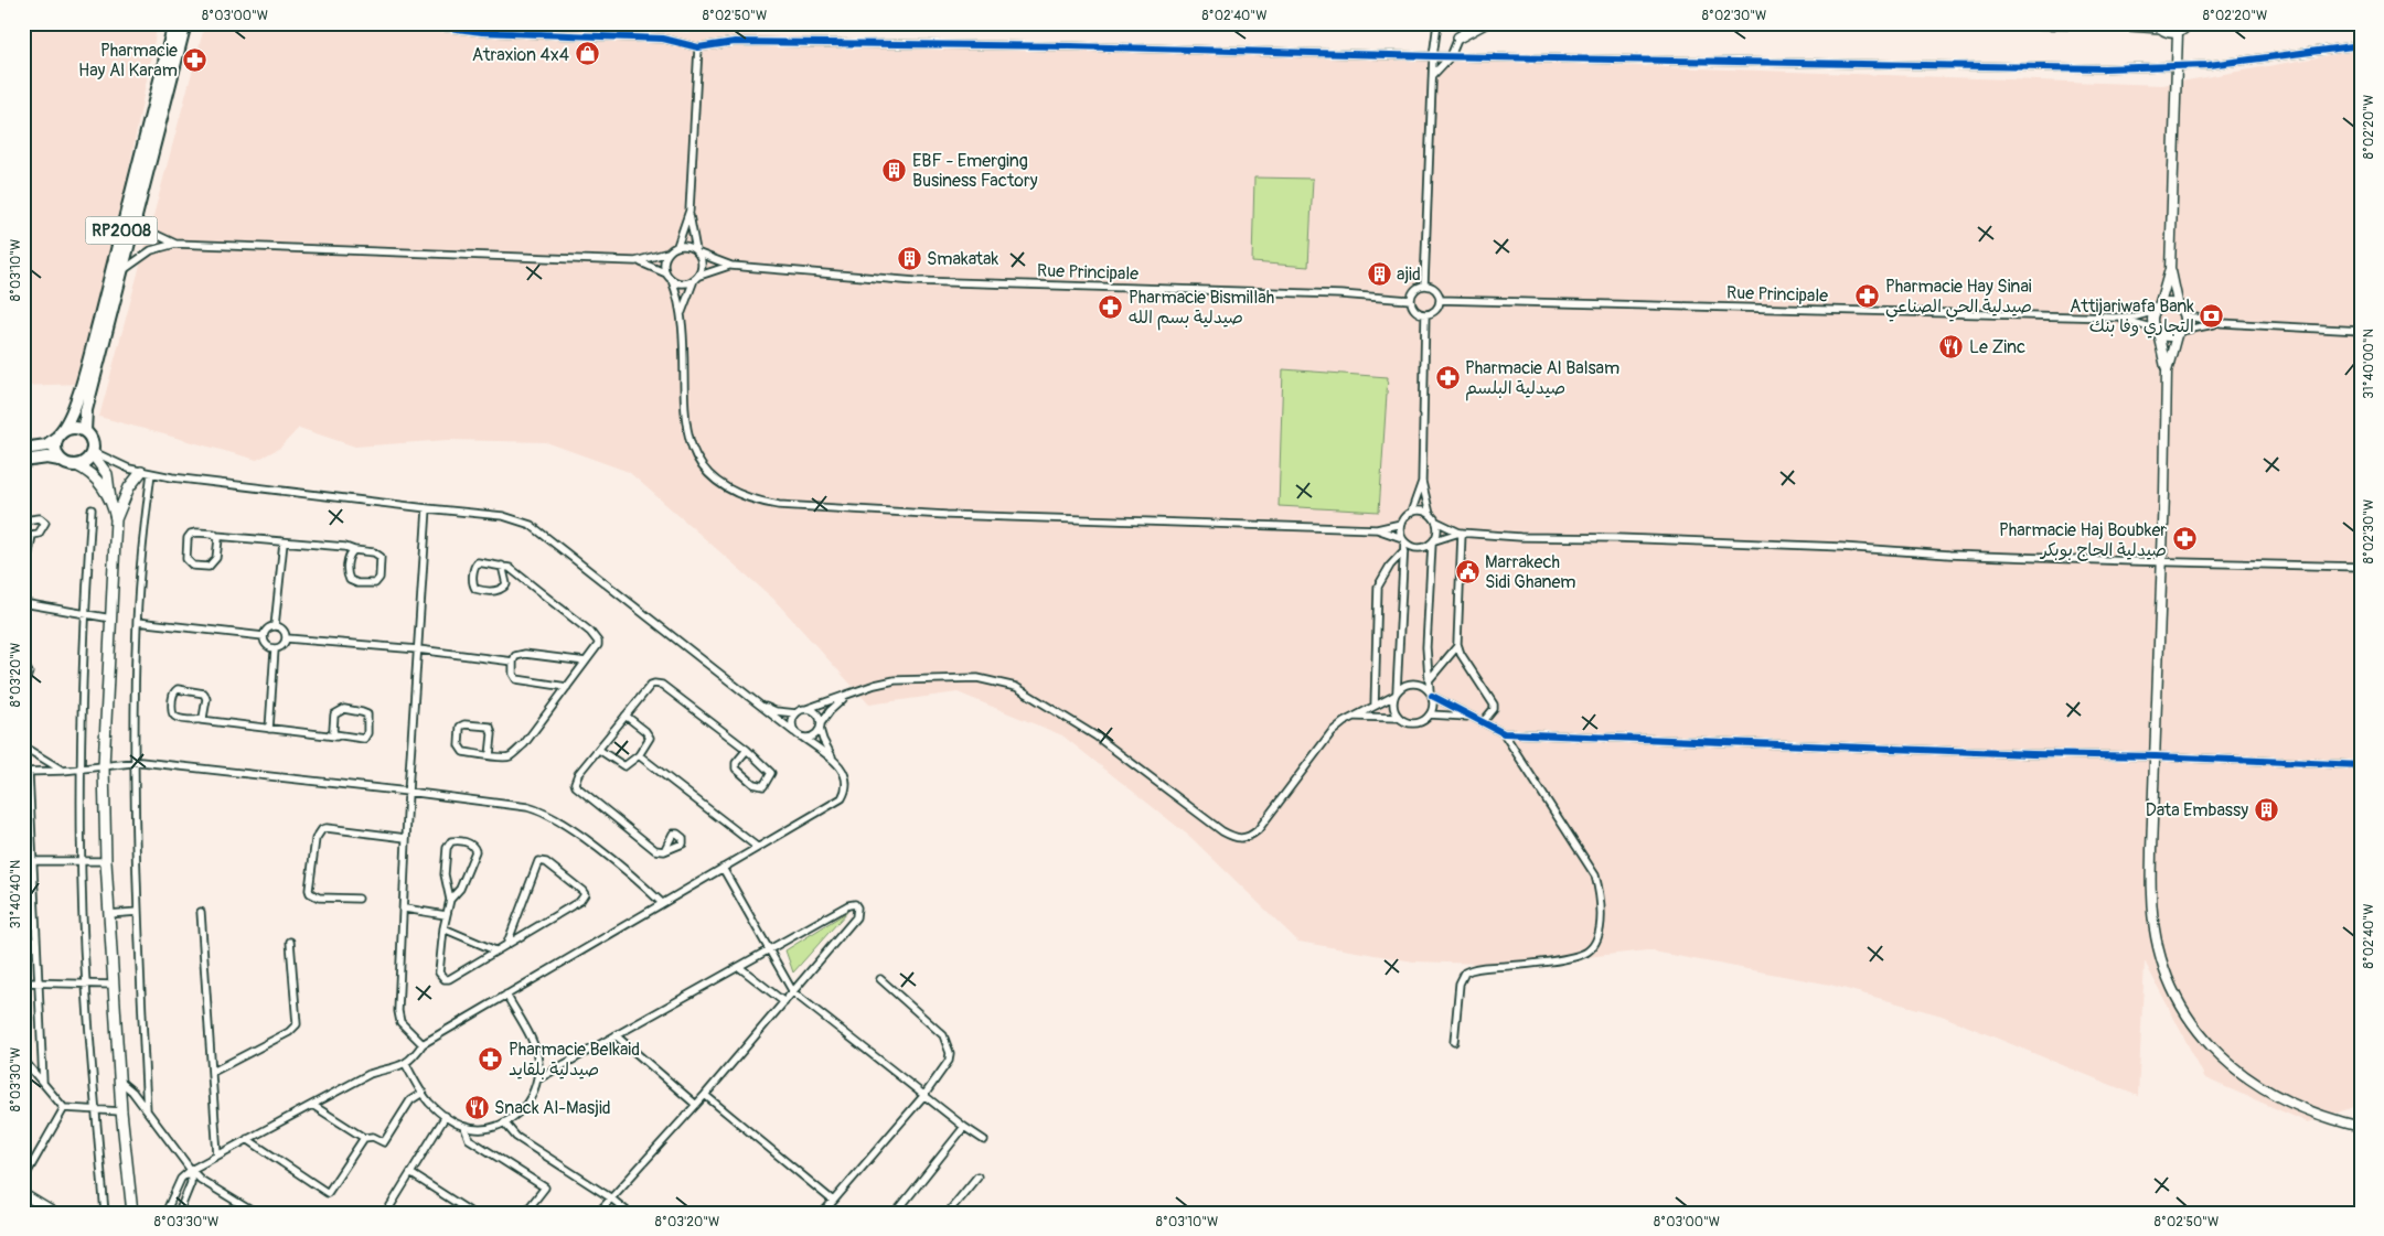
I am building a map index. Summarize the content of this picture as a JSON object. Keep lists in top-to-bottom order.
{
  "streets": {
    "highway": ["RP2008"],
    "street": ["Rue Principale"]
  },
  "places": {
    "shop": ["Atraxion 4x4"],
    "pharmacy": [
      "Pharmacie Hay Al Karam",
      "Pharmacie Hay Sinai صيدلية الحي الصناعي",
      "Pharmacie Bismillah صيدلية بسم الله",
      "Pharmacie Al Balsam صيدلية البلسم",
      "Pharmacie Haj Boubker صيدلية الحاج بوبكر",
      "Pharmacie Belkaid صيدلية بلقايد"
    ],
    "building": [
      "EBF - Emerging Business Factory",
      "Smakatak",
      "ajid",
      "Data Embassy"
    ],
    "bank": ["Attijariwafa Bank التجاري وفا بنك"],
    "restaurant": ["Le Zinc", "Snack Al-Masjid"],
    "public building": ["Marrakech Sidi Ghanem"]
  },
  "coordinates": [
    "8°03'00\"W",
    "8°02'50\"W",
    "8°02'40\"W",
    "8°02'30\"W",
    "8°02'20\"W",
    "8°03'10\"W",
    "31°40'00\"N",
    "8°03'20\"W",
    "31°40'40\"N",
    "8°03'30\"W"
  ]
}
